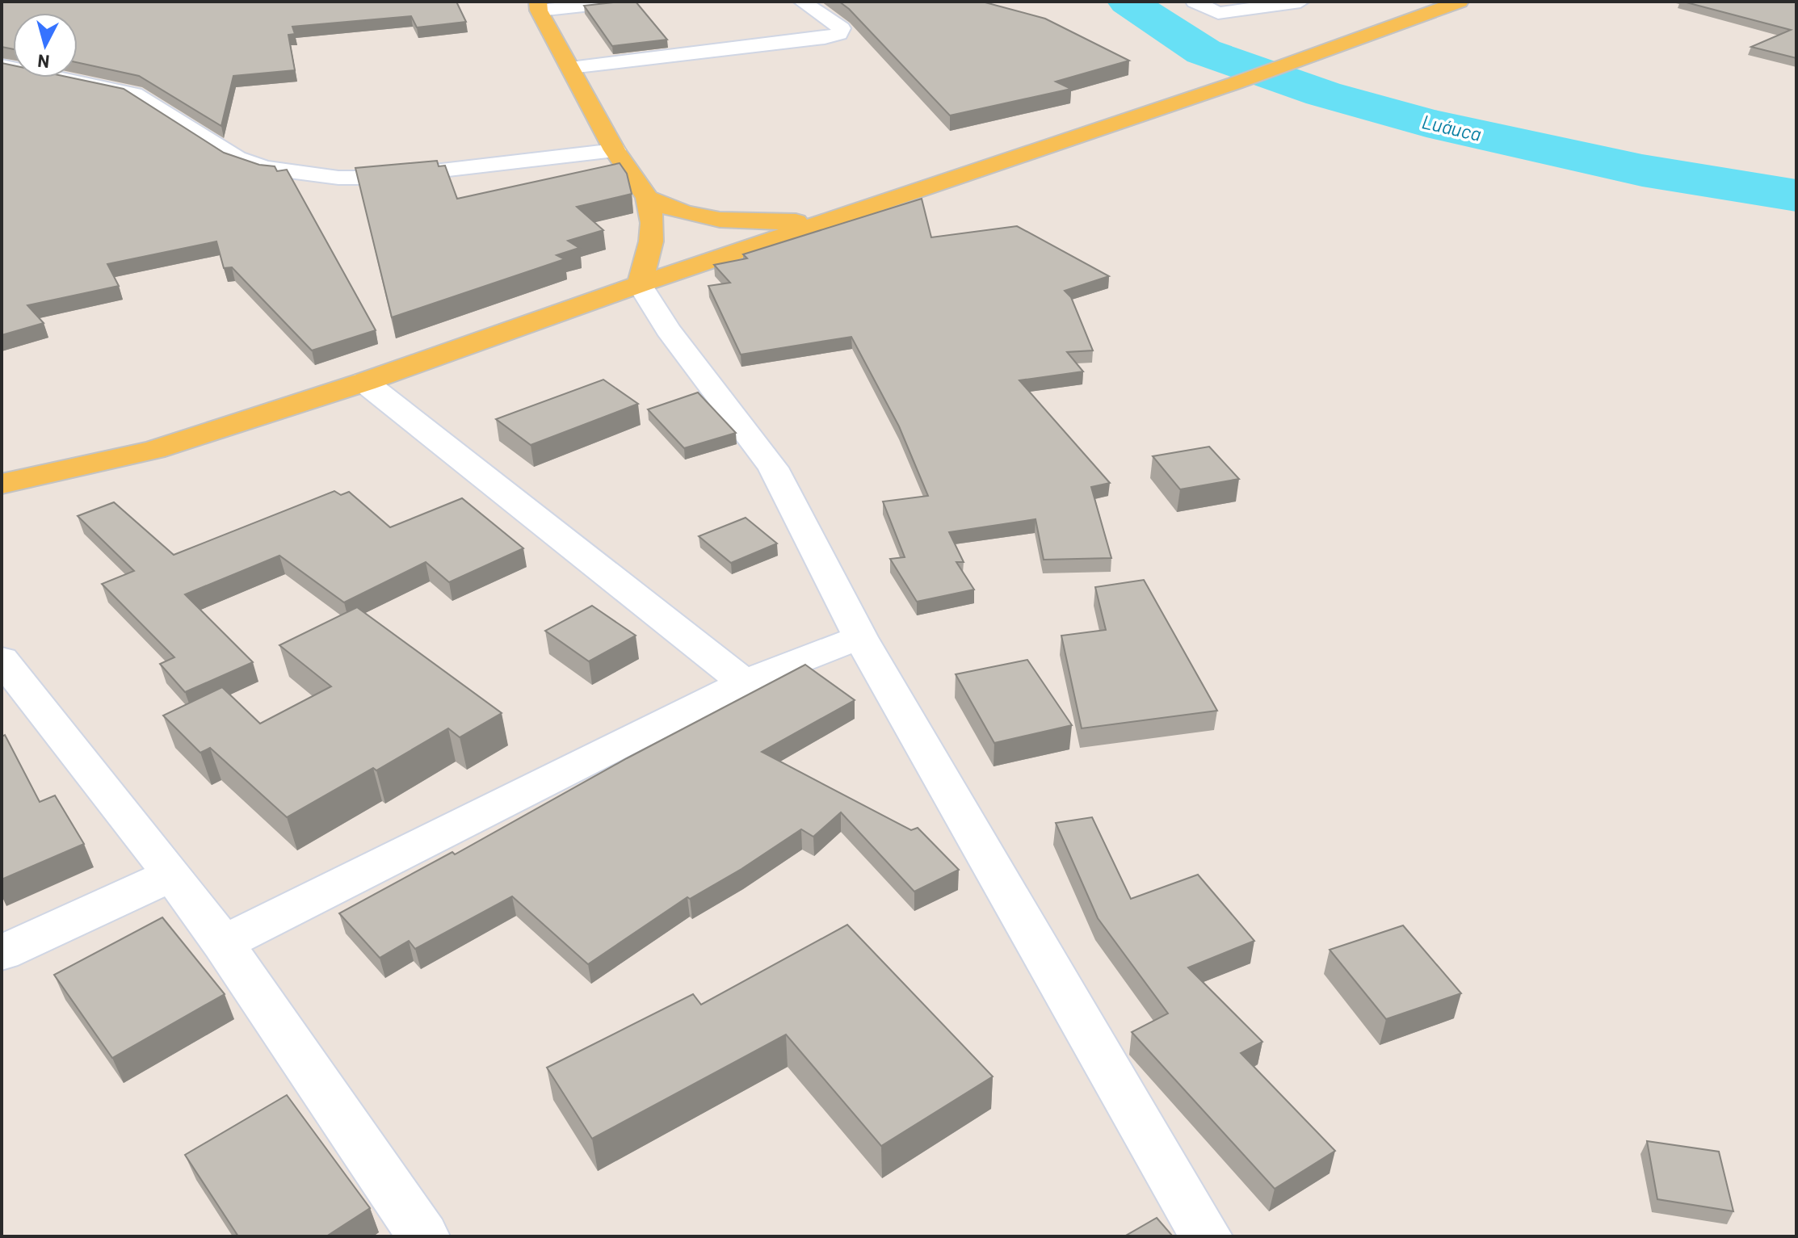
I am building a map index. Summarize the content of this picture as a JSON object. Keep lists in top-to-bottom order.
{
  "water": ["Luáuca"],
  "north": "bottom"
}
